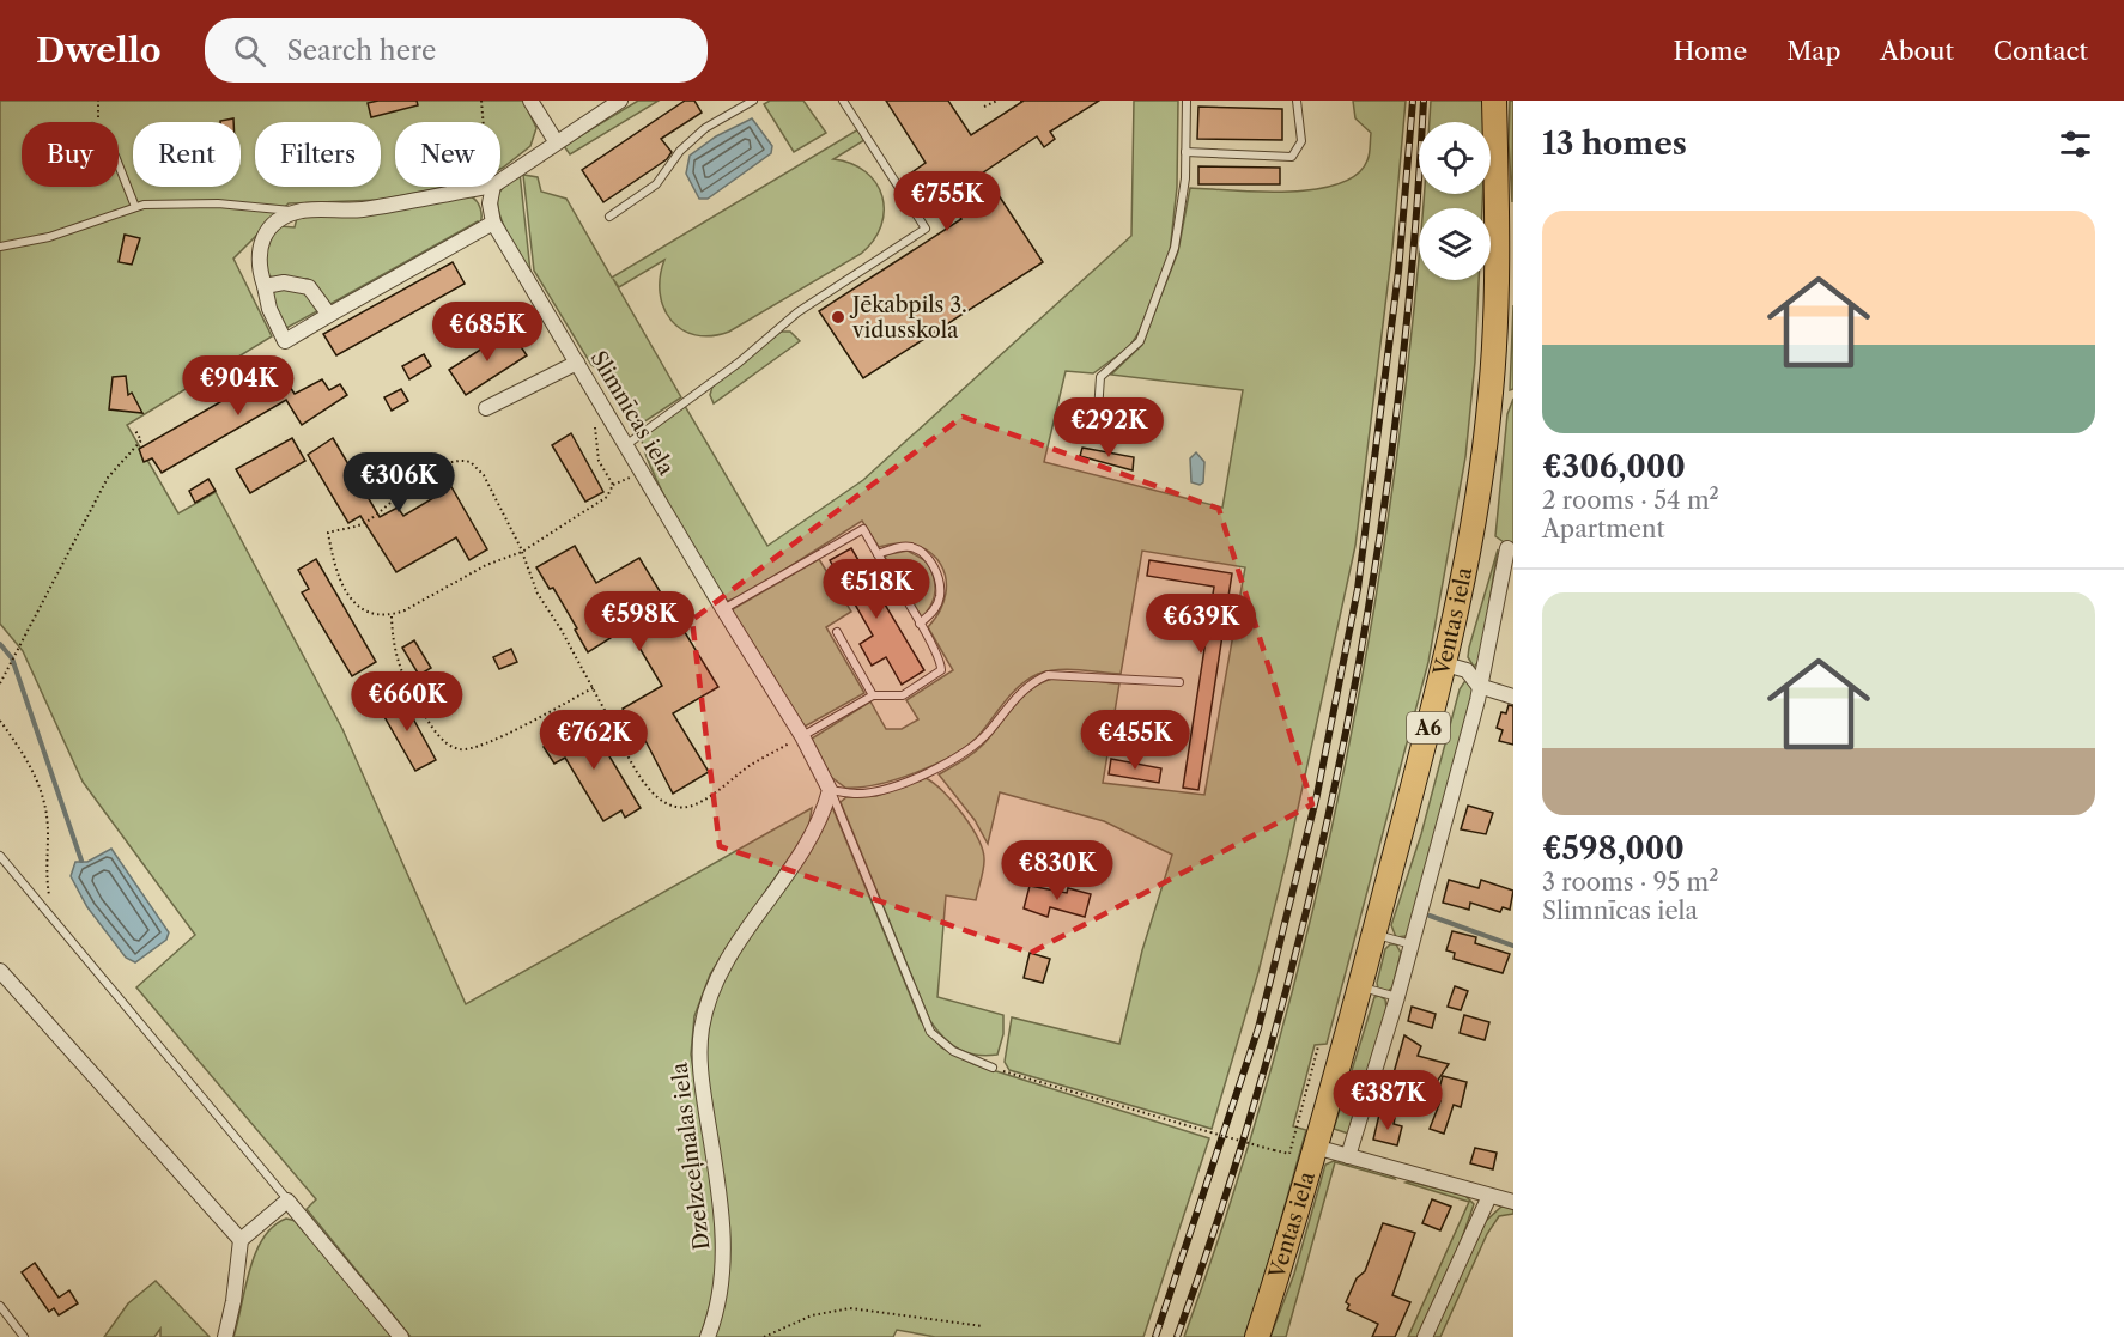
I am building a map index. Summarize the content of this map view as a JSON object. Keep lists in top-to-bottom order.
{
  "streets": {
    "highway": ["Ventas iela", "A6"],
    "street": ["Slimnīcas iela", "Dzelzceļmalas iela"]
  },
  "crossings": [
    ["Slimnīcas iela", "Dzelzceļmalas iela"]
  ],
  "places": ["Jēkabpils 3. vidusskola"],
  "page": {
    "header": "Dwello",
    "search": "Search here",
    "nav": [
      "Home",
      "Map",
      "About",
      "Contact"
    ],
    "heading": "13 homes",
    "chip": [
      "Buy",
      "Rent",
      "Filters",
      "New"
    ],
    "price": [
      "€755K",
      "€685K",
      "€904K",
      "€292K",
      "€306K",
      "€518K",
      "€598K",
      "€639K",
      "€660K",
      "€762K",
      "€455K",
      "€830K",
      "€387K"
    ],
    "list": [
      {
        "name": "€306,000",
        "note": "2 rooms · 54 m² · Apartment"
      },
      {
        "name": "€598,000",
        "note": "3 rooms · 95 m² · Slimnīcas iela"
      }
    ]
  }
}
